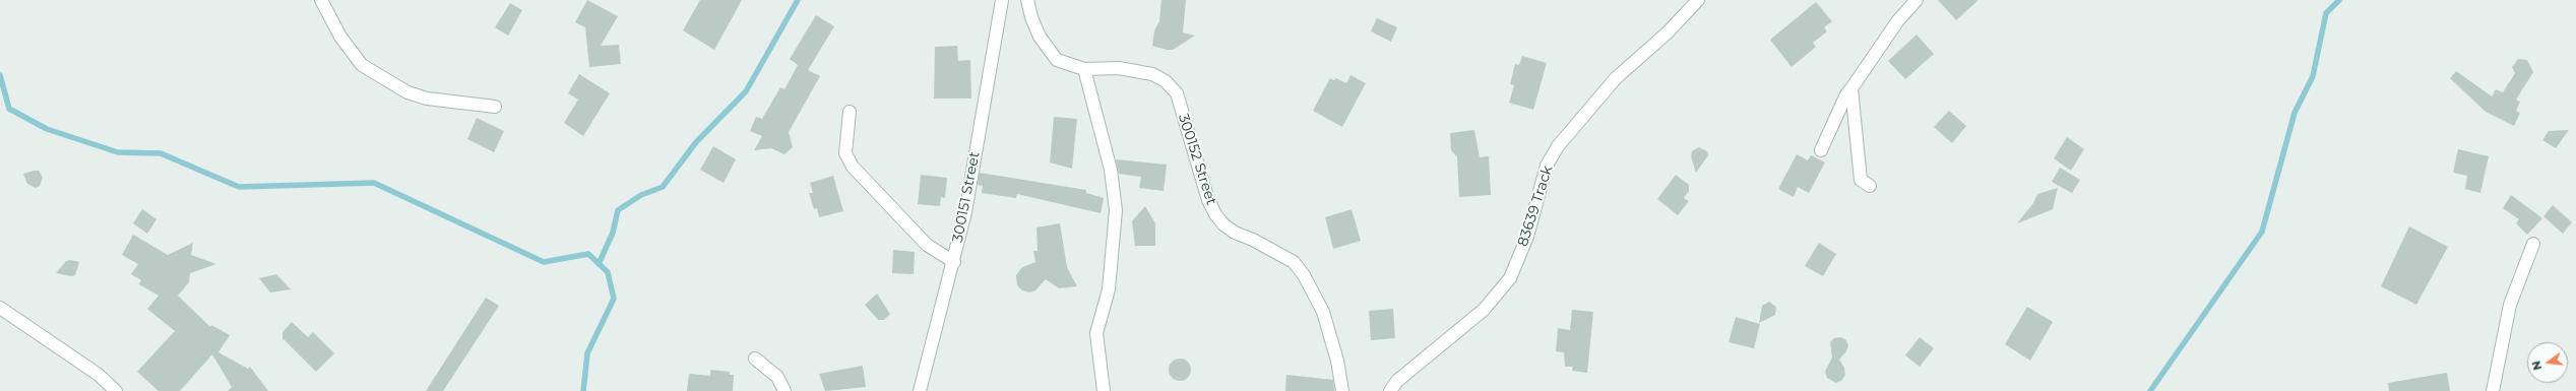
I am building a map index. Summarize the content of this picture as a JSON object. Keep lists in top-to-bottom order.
{
  "streets": {
    "street": ["300152 Street", "300151 Street", "83639 Track"]
  },
  "north": "left"
}
